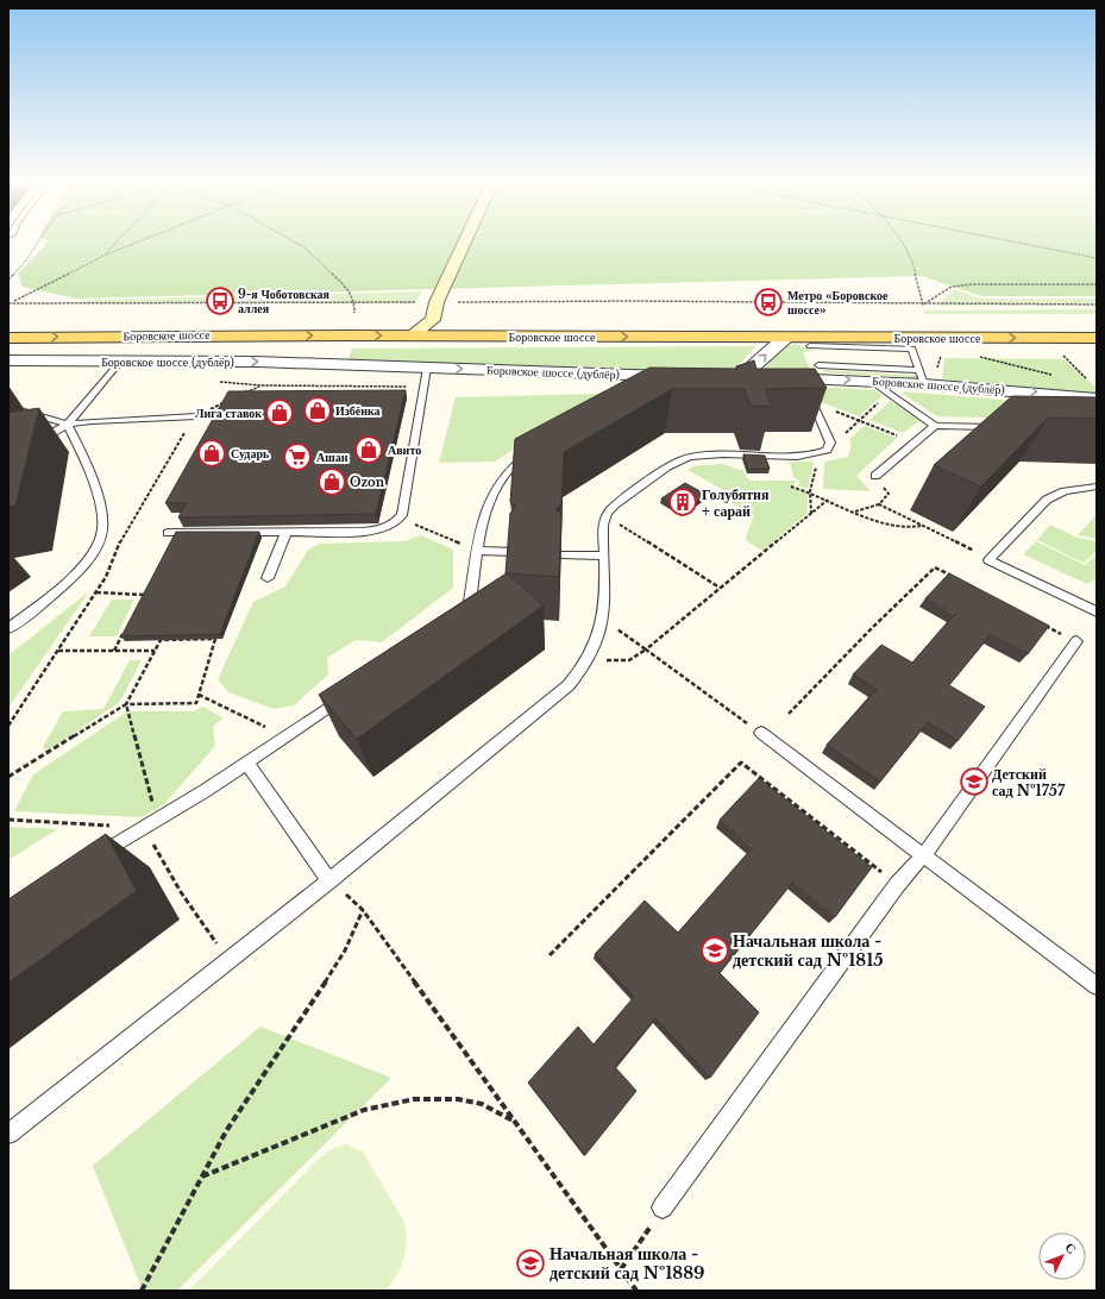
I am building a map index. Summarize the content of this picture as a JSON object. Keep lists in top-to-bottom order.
{
  "streets": {
    "main road": ["Боровское шоссе"],
    "street": ["Боровское шоссе (дублёр)"]
  },
  "one_way": ["Боровское шоссе", "Боровское шоссе (дублёр)"],
  "places": {
    "bus stop": ["9-я Чоботовская аллея", "Метро «Боровское шоссе»"],
    "shop": [
      "Избёнка",
      "Лига ставок",
      "Авито",
      "Сударь",
      "Ozon"
    ],
    "supermarket": ["Ашан"],
    "building": ["Голубятня + сарай"],
    "school or university": ["Детский сад №1757", "Начальная школа - детский сад №1815", "Начальная школа - детский сад №1889"]
  },
  "north": "top right"
}
